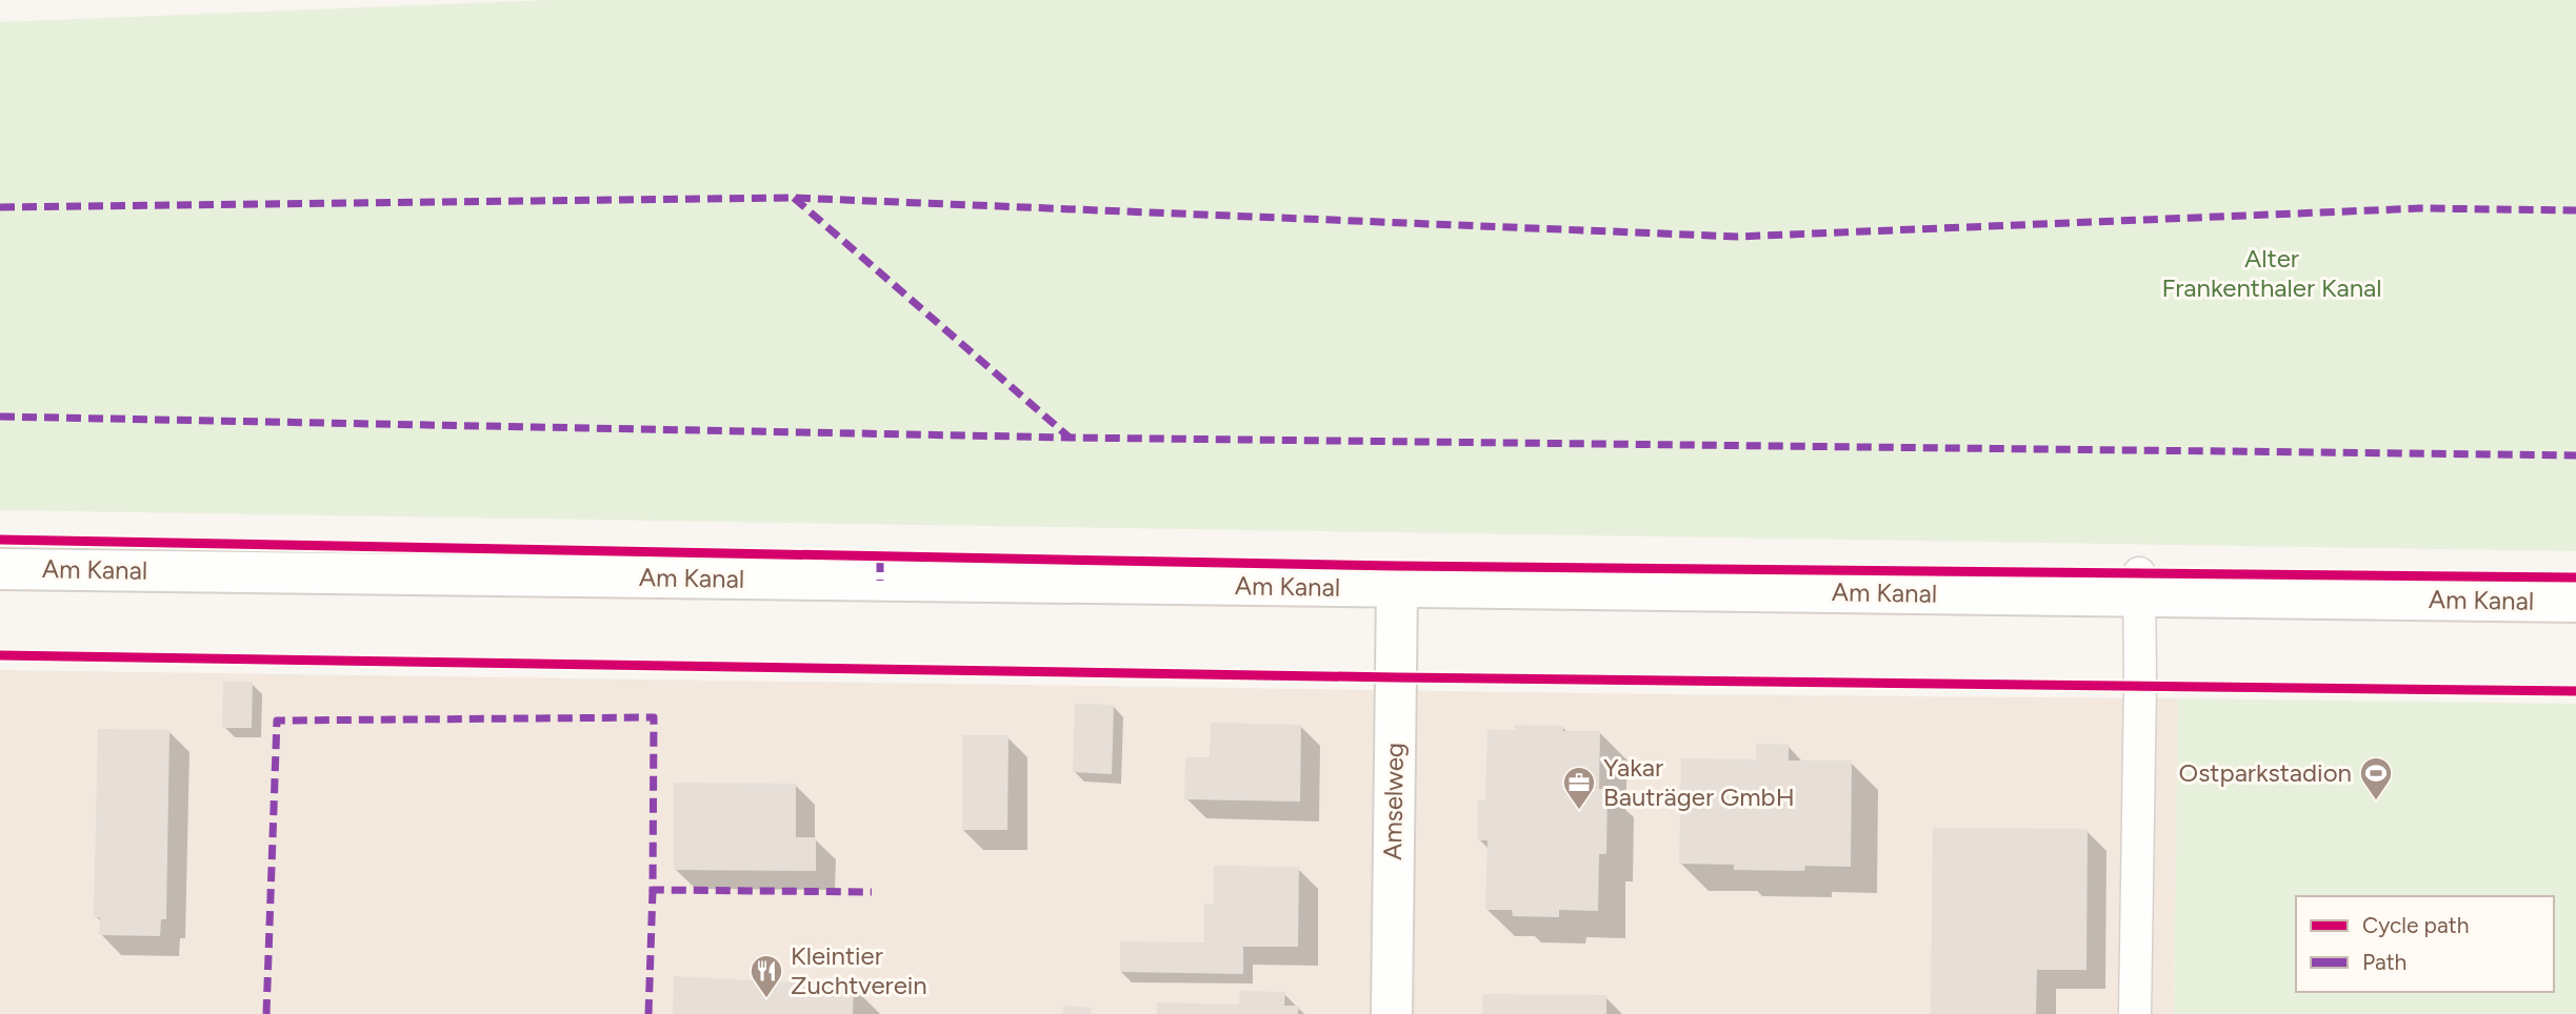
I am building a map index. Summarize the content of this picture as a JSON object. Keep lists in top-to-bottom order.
{
  "streets": {
    "street": ["Am Kanal", "Amselweg"]
  },
  "crossings": [
    ["Am Kanal", "Amselweg"]
  ],
  "parks": ["Alter Frankenthaler Kanal"],
  "places": {
    "sports": ["Ostparkstadion"],
    "office": ["Yakar Bauträger GmbH"],
    "restaurant": ["Kleintier Zuchtverein"]
  },
  "legend": ["Cycle path", "Path"]
}
